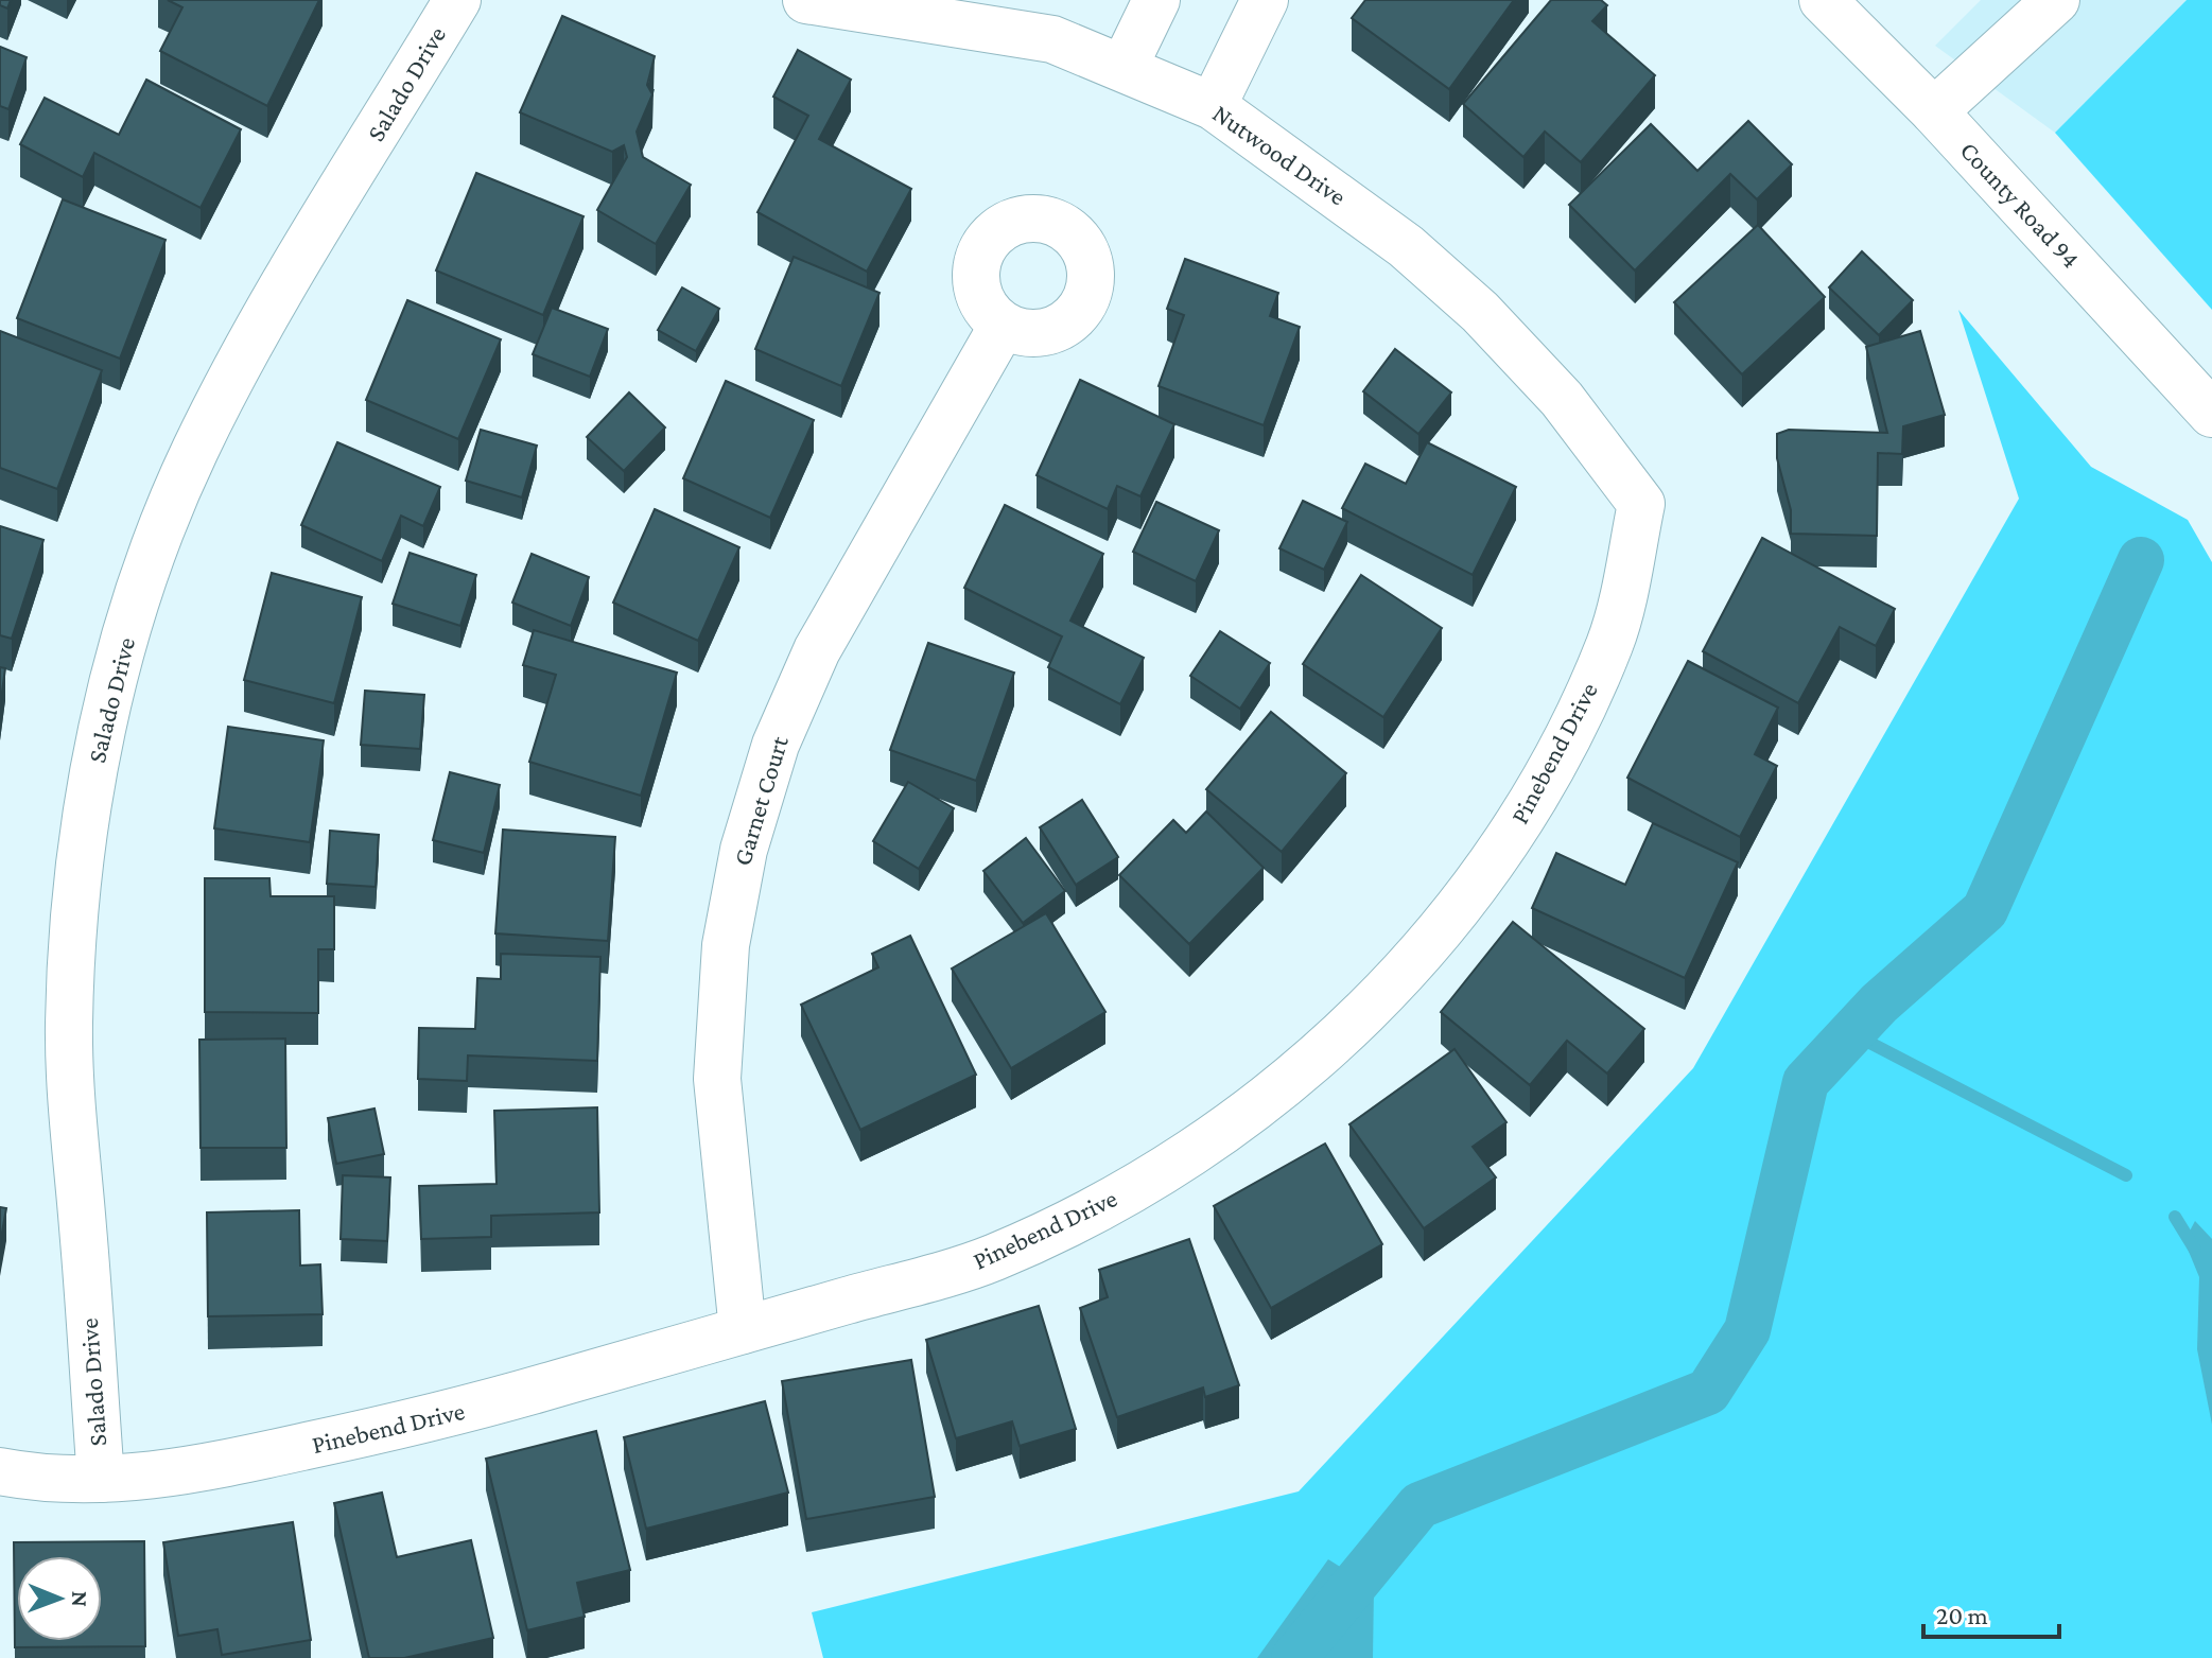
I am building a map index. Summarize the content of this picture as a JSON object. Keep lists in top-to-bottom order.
{
  "streets": {
    "street": [
      "Salado Drive",
      "Nutwood Drive",
      "County Road 94",
      "Pinebend Drive",
      "Garnet Court"
    ]
  },
  "crossings": [
    ["Salado Drive", "Pinebend Drive"],
    ["Nutwood Drive", "Pinebend Drive"],
    ["Pinebend Drive", "Garnet Court"]
  ],
  "scale_bar": "20 m",
  "north": "right"
}
